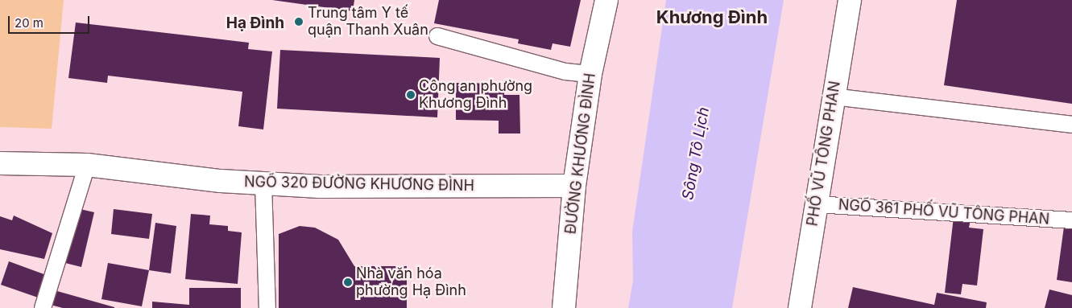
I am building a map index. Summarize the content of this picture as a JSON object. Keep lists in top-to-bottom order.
{
  "streets": {
    "main road": ["ĐƯỜNG KHƯƠNG ĐÌNH", "PHỐ VŨ TÔNG PHAN", "NGÕ 320 ĐƯỜNG KHƯƠNG ĐÌNH"],
    "lane": ["NGÕ 361 PHỐ VŨ TÔNG PHAN"]
  },
  "crossings": [
    ["ĐƯỜNG KHƯƠNG ĐÌNH", "NGÕ 320 ĐƯỜNG KHƯƠNG ĐÌNH"],
    ["PHỐ VŨ TÔNG PHAN", "NGÕ 361 PHỐ VŨ TÔNG PHAN"]
  ],
  "districts": ["Khương Đình", "Hạ Đình"],
  "water": ["Sông Tô Lịch"],
  "places": ["Trung tâm Y tế quận Thanh Xuân", "Công an phường Khương Đình", "Nhà văn hóa phường Hạ Đình"],
  "scale_bar": "20 m"
}
